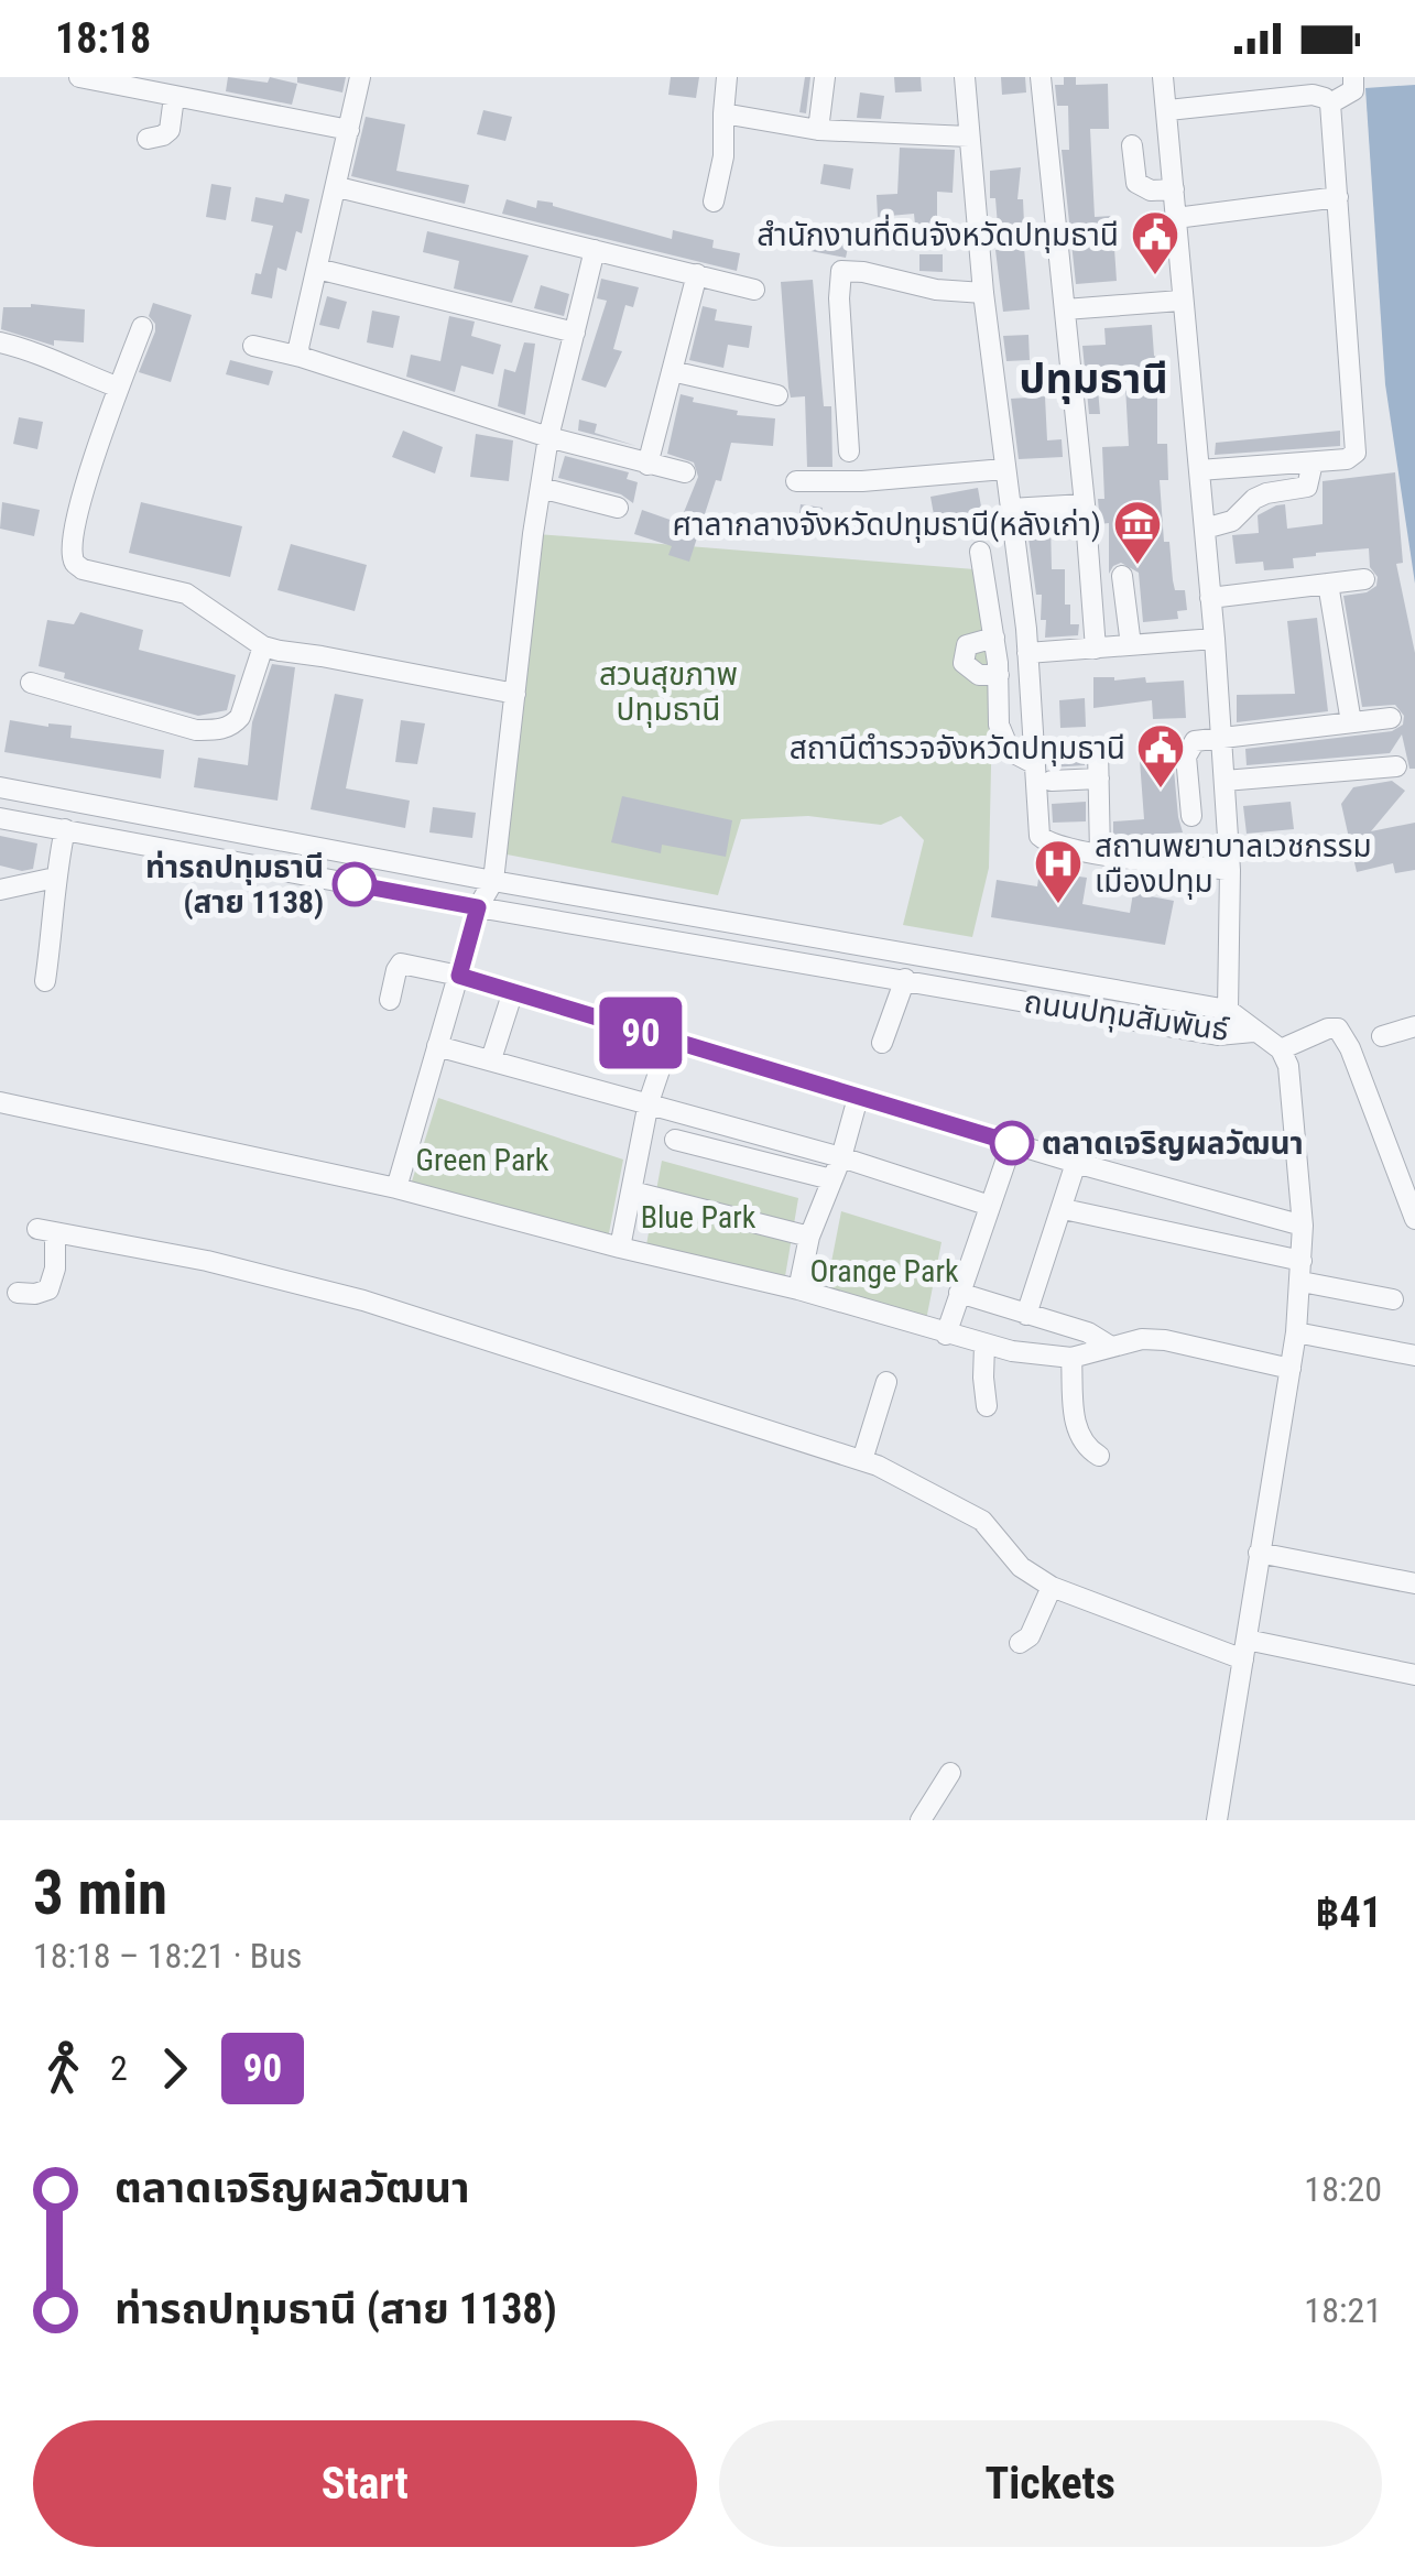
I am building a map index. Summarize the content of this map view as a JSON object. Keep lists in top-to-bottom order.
{
  "streets": {
    "street": ["ถนนปทุมสัมพันธ์"]
  },
  "districts": ["ปทุมธานี"],
  "parks": [
    "สวนสุขภาพ ปทุมธานี",
    "Green Park",
    "Blue Park",
    "Orange Park"
  ],
  "places": {
    "public building": ["สำนักงานที่ดินจังหวัดปทุมธานี", "สถานีตำรวจจังหวัดปทุมธานี"],
    "museum": ["ศาลากลางจังหวัดปทุมธานี(หลังเก่า)"],
    "other": ["ท่ารถปทุมธานี (สาย 1138)", "ตลาดเจริญผลวัฒนา"],
    "hospital": ["สถานพยาบาลเวชกรรม เมืองปทุม"]
  },
  "lines": ["bus line 90"],
  "page": {
    "status": "18:18",
    "on_map": "90",
    "heading": ["3 min", "18:18 – 18:21 · Bus", "฿41"],
    "legs": ["2", "90"],
    "list": [
      {
        "name": "ตลาดเจริญผลวัฒนา",
        "value": "18:20"
      },
      {
        "name": "ท่ารถปทุมธานี (สาย 1138)",
        "value": "18:21"
      }
    ],
    "buttons": ["Start", "Tickets"]
  }
}
